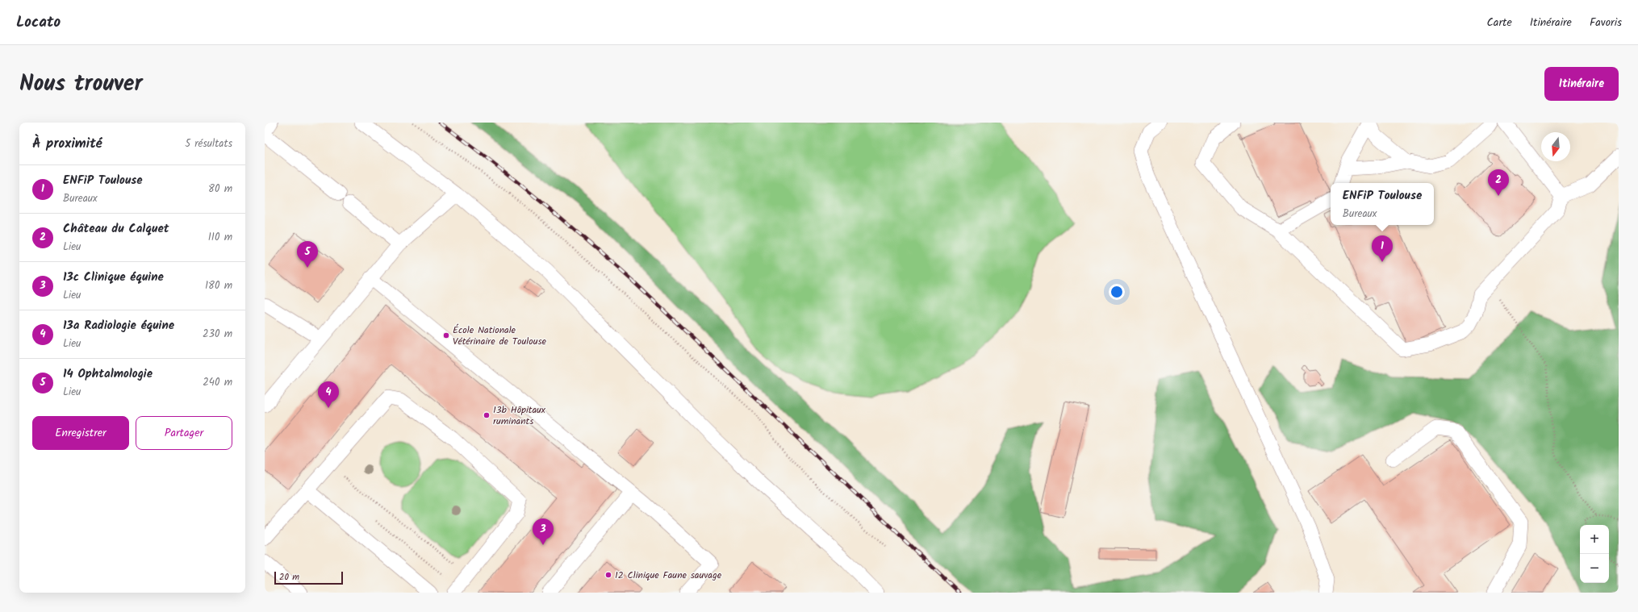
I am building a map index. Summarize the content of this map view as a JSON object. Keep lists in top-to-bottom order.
{
  "places": ["École Nationale Vétérinaire de Toulouse", "13b Hôpitaux ruminants", "12 Clinique Faune sauvage"],
  "scale_bar": "20 m",
  "north": "bottom",
  "page": {
    "header": "Locato",
    "nav": ["Carte", "Itinéraire", "Favoris"],
    "title": "Nous trouver",
    "buttons": [
      "Itinéraire",
      ["Enregistrer", "Partager"]
    ],
    "heading": ["À proximité", "5 résultats"],
    "list": [
      {
        "mark": "1",
        "name": "ENFiP Toulouse",
        "note": "Bureaux",
        "value": "80 m"
      },
      {
        "mark": "2",
        "name": "Château du Calquet",
        "note": "Lieu",
        "value": "110 m"
      },
      {
        "mark": "3",
        "name": "13c Clinique équine",
        "note": "Lieu",
        "value": "180 m"
      },
      {
        "mark": "4",
        "name": "13a Radiologie équine",
        "note": "Lieu",
        "value": "230 m"
      },
      {
        "mark": "5",
        "name": "14 Ophtalmologie",
        "note": "Lieu",
        "value": "240 m"
      }
    ],
    "pins": [
      "2",
      "1",
      "5",
      "4",
      "3"
    ],
    "popup": ["ENFiP Toulouse", "Bureaux"],
    "map_buttons": ["+", "−"],
    "scale": "20 m"
  }
}
